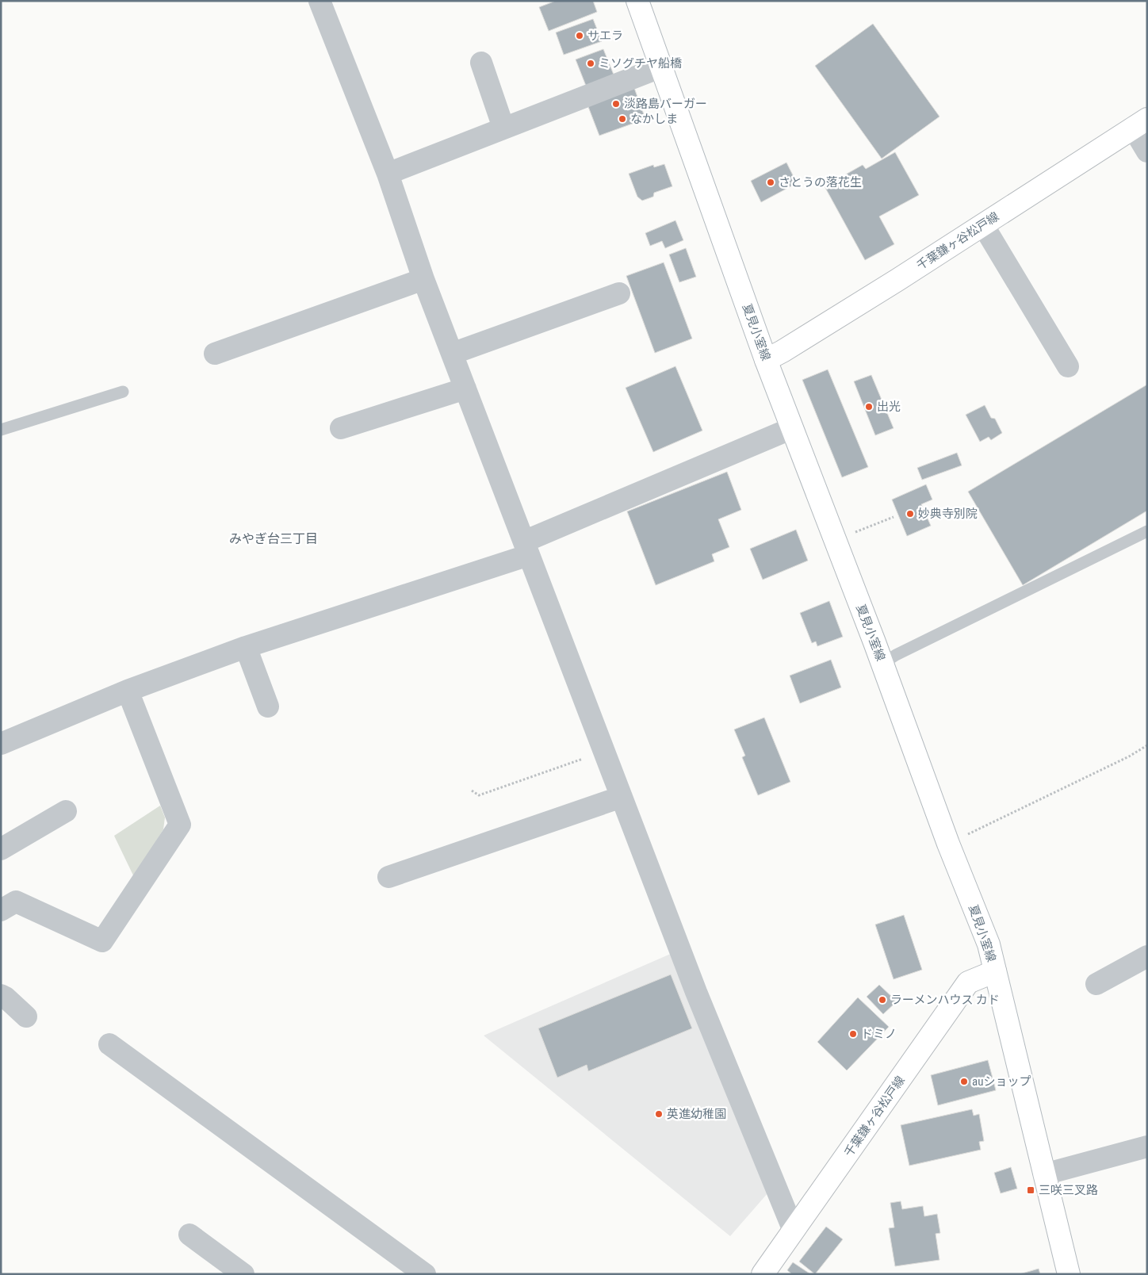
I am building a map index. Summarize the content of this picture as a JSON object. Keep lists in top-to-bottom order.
{
  "streets": {
    "main road": ["千葉鎌ヶ谷松戸線", "夏見小室線"]
  },
  "crossings": [
    ["千葉鎌ヶ谷松戸線", "夏見小室線"]
  ],
  "districts": ["みやぎ台三丁目"],
  "places": {
    "other": [
      "サエラ",
      "ミソグチヤ船橋",
      "淡路島バーガー",
      "なかしま",
      "さとうの落花生",
      "出光",
      "妙典寺別院",
      "ラーメンハウス カド",
      "ドミノ",
      "auショップ",
      "英進幼稚園"
    ],
    "transit": ["三咲三叉路"]
  }
}
